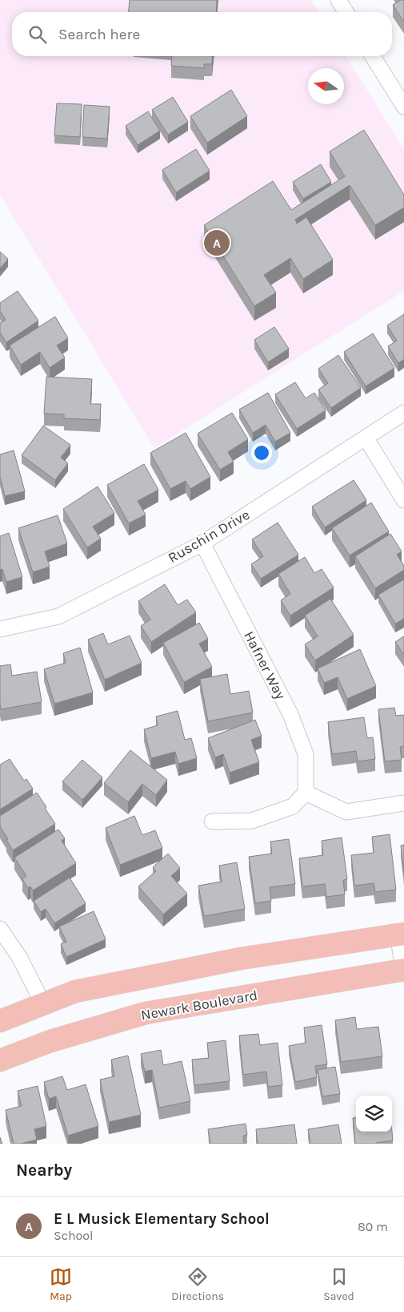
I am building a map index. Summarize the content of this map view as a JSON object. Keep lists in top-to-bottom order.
{
  "streets": {
    "main road": ["Newark Boulevard"],
    "street": ["Ruschin Drive", "Hafner Way"]
  },
  "crossings": [
    ["Ruschin Drive", "Hafner Way"]
  ],
  "north": "left",
  "page": {
    "search": "Search here",
    "pins": "A",
    "heading": "Nearby",
    "list": [
      {
        "mark": "A",
        "name": "E L Musick Elementary School",
        "note": "School",
        "value": "80 m"
      }
    ],
    "nav": ["Map", "Directions", "Saved"]
  }
}
